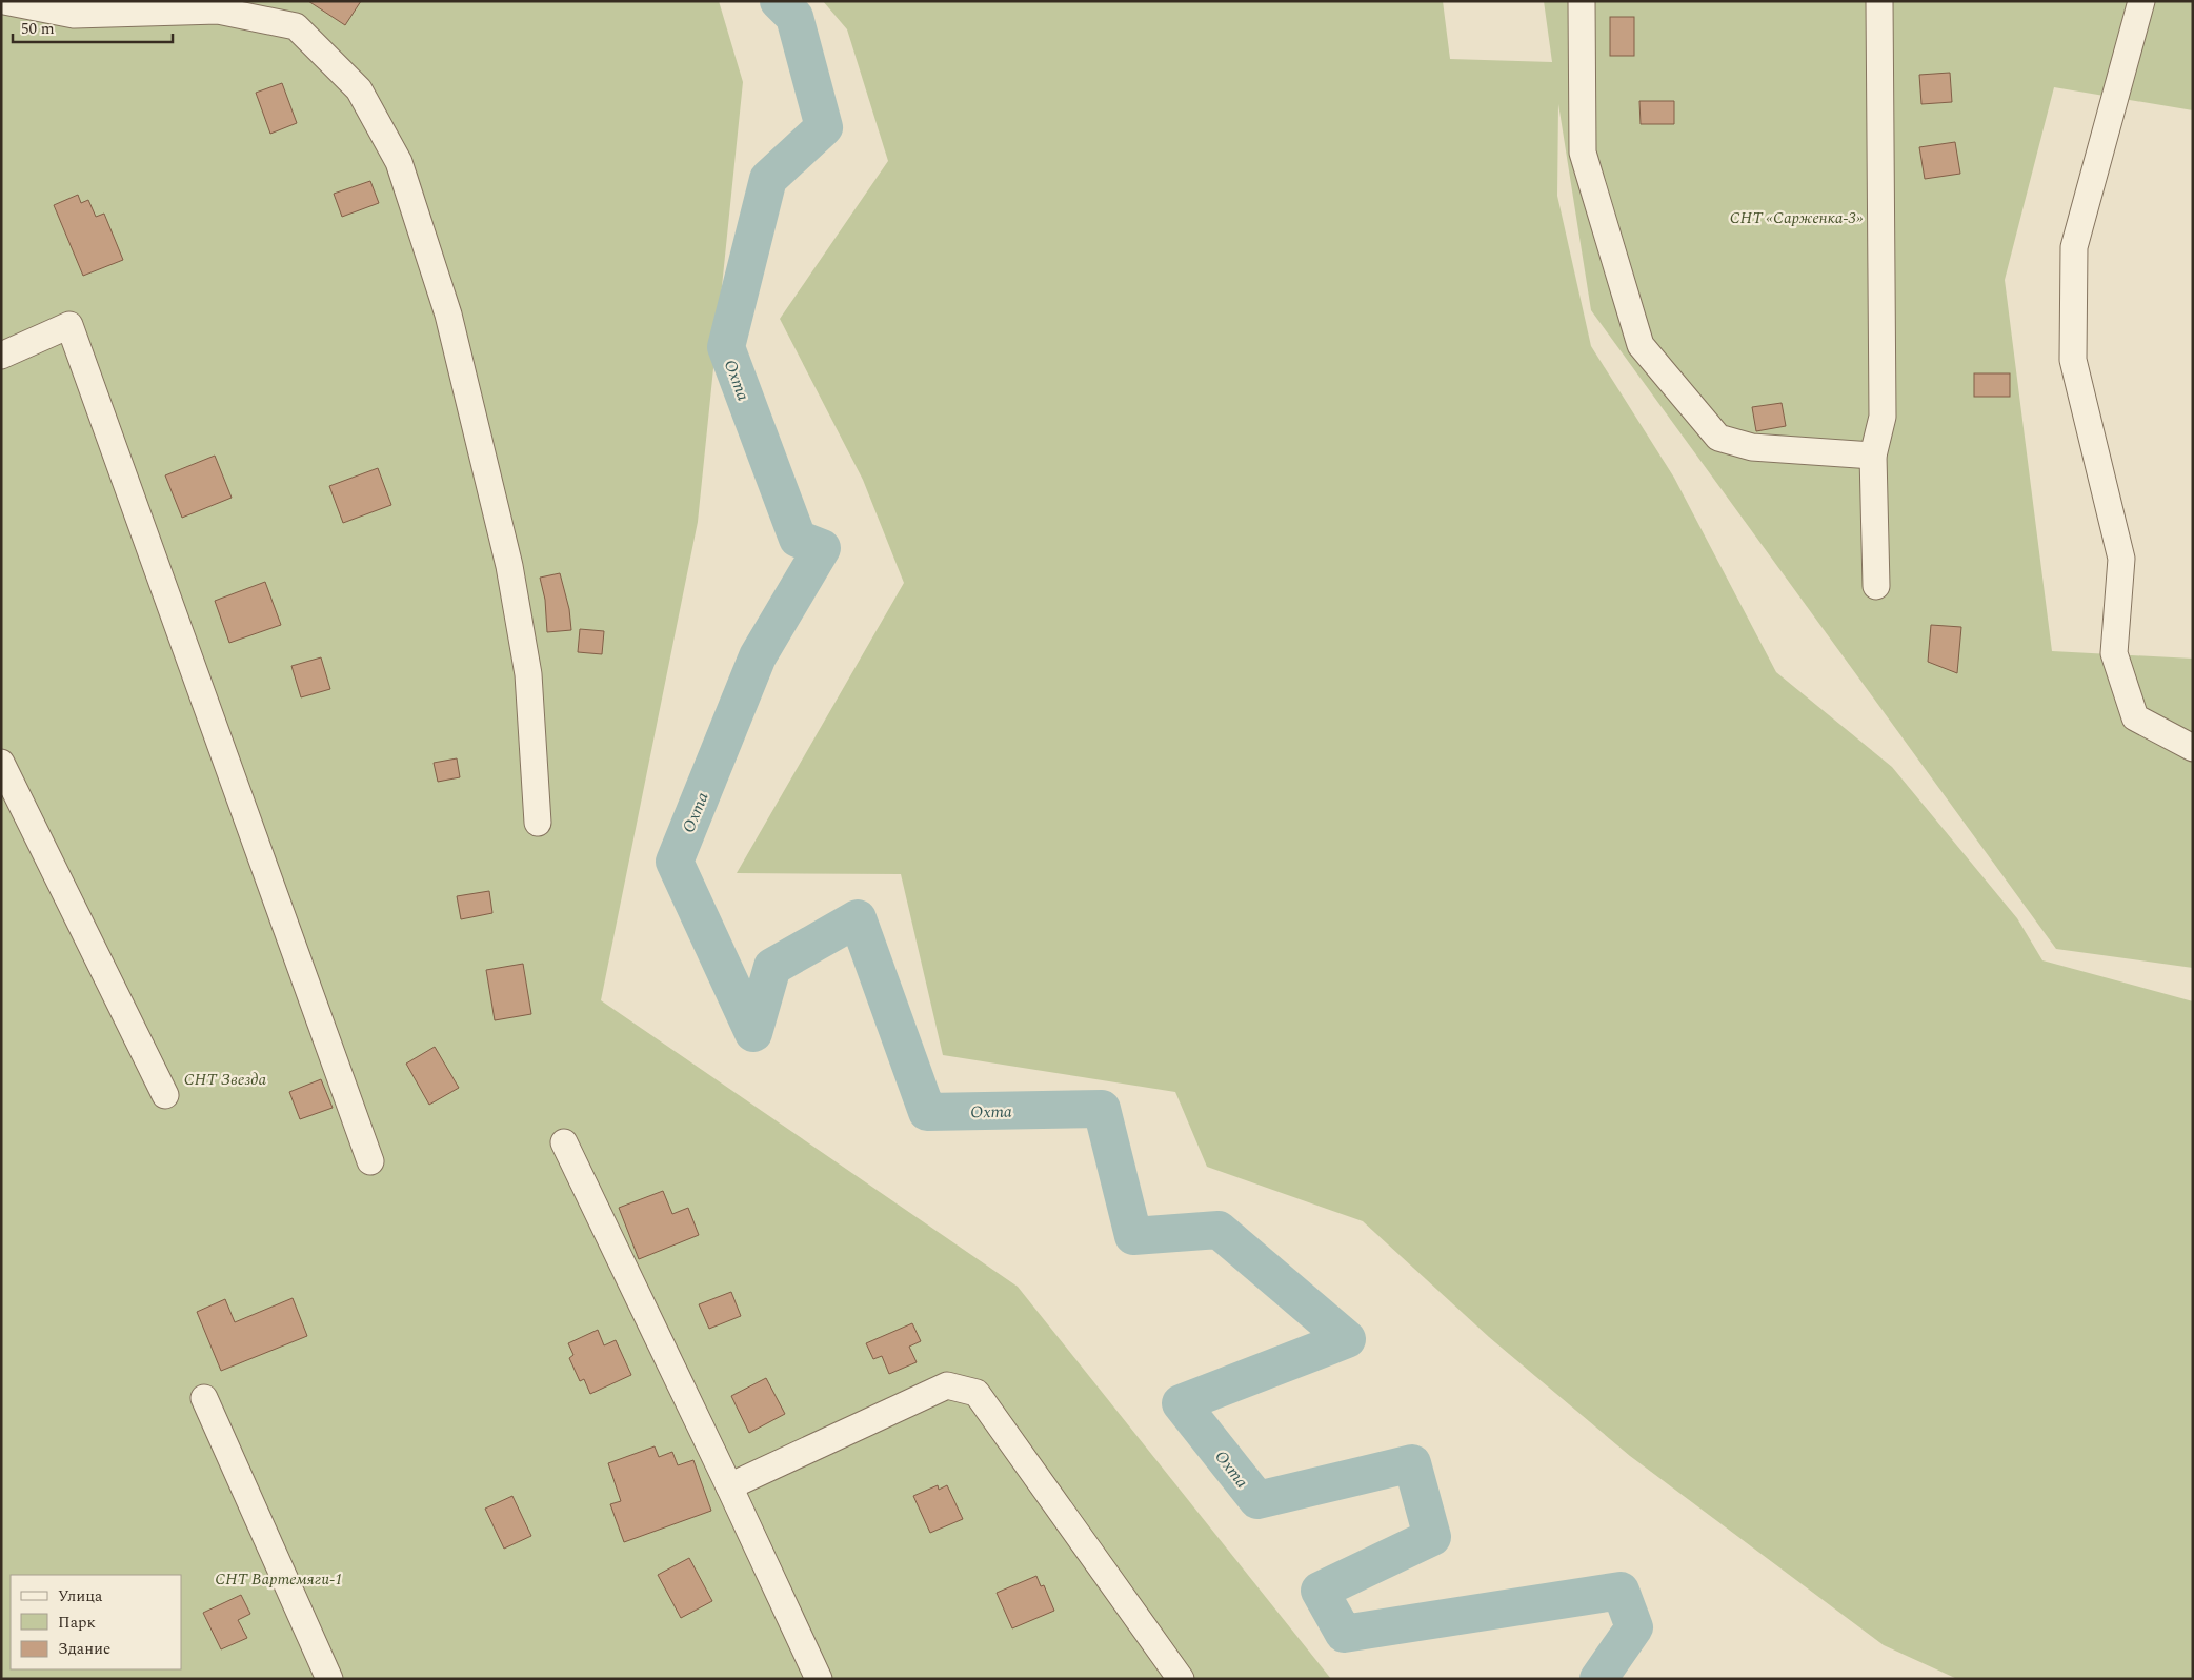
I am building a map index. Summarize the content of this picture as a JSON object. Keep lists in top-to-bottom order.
{
  "water": ["Охта"],
  "parks": ["СНТ «Сарженка-3»", "СНТ Звезда", "СНТ Вартемяги-1"],
  "legend": ["Улица", "Парк", "Здание"],
  "scale_bar": "50 m"
}
